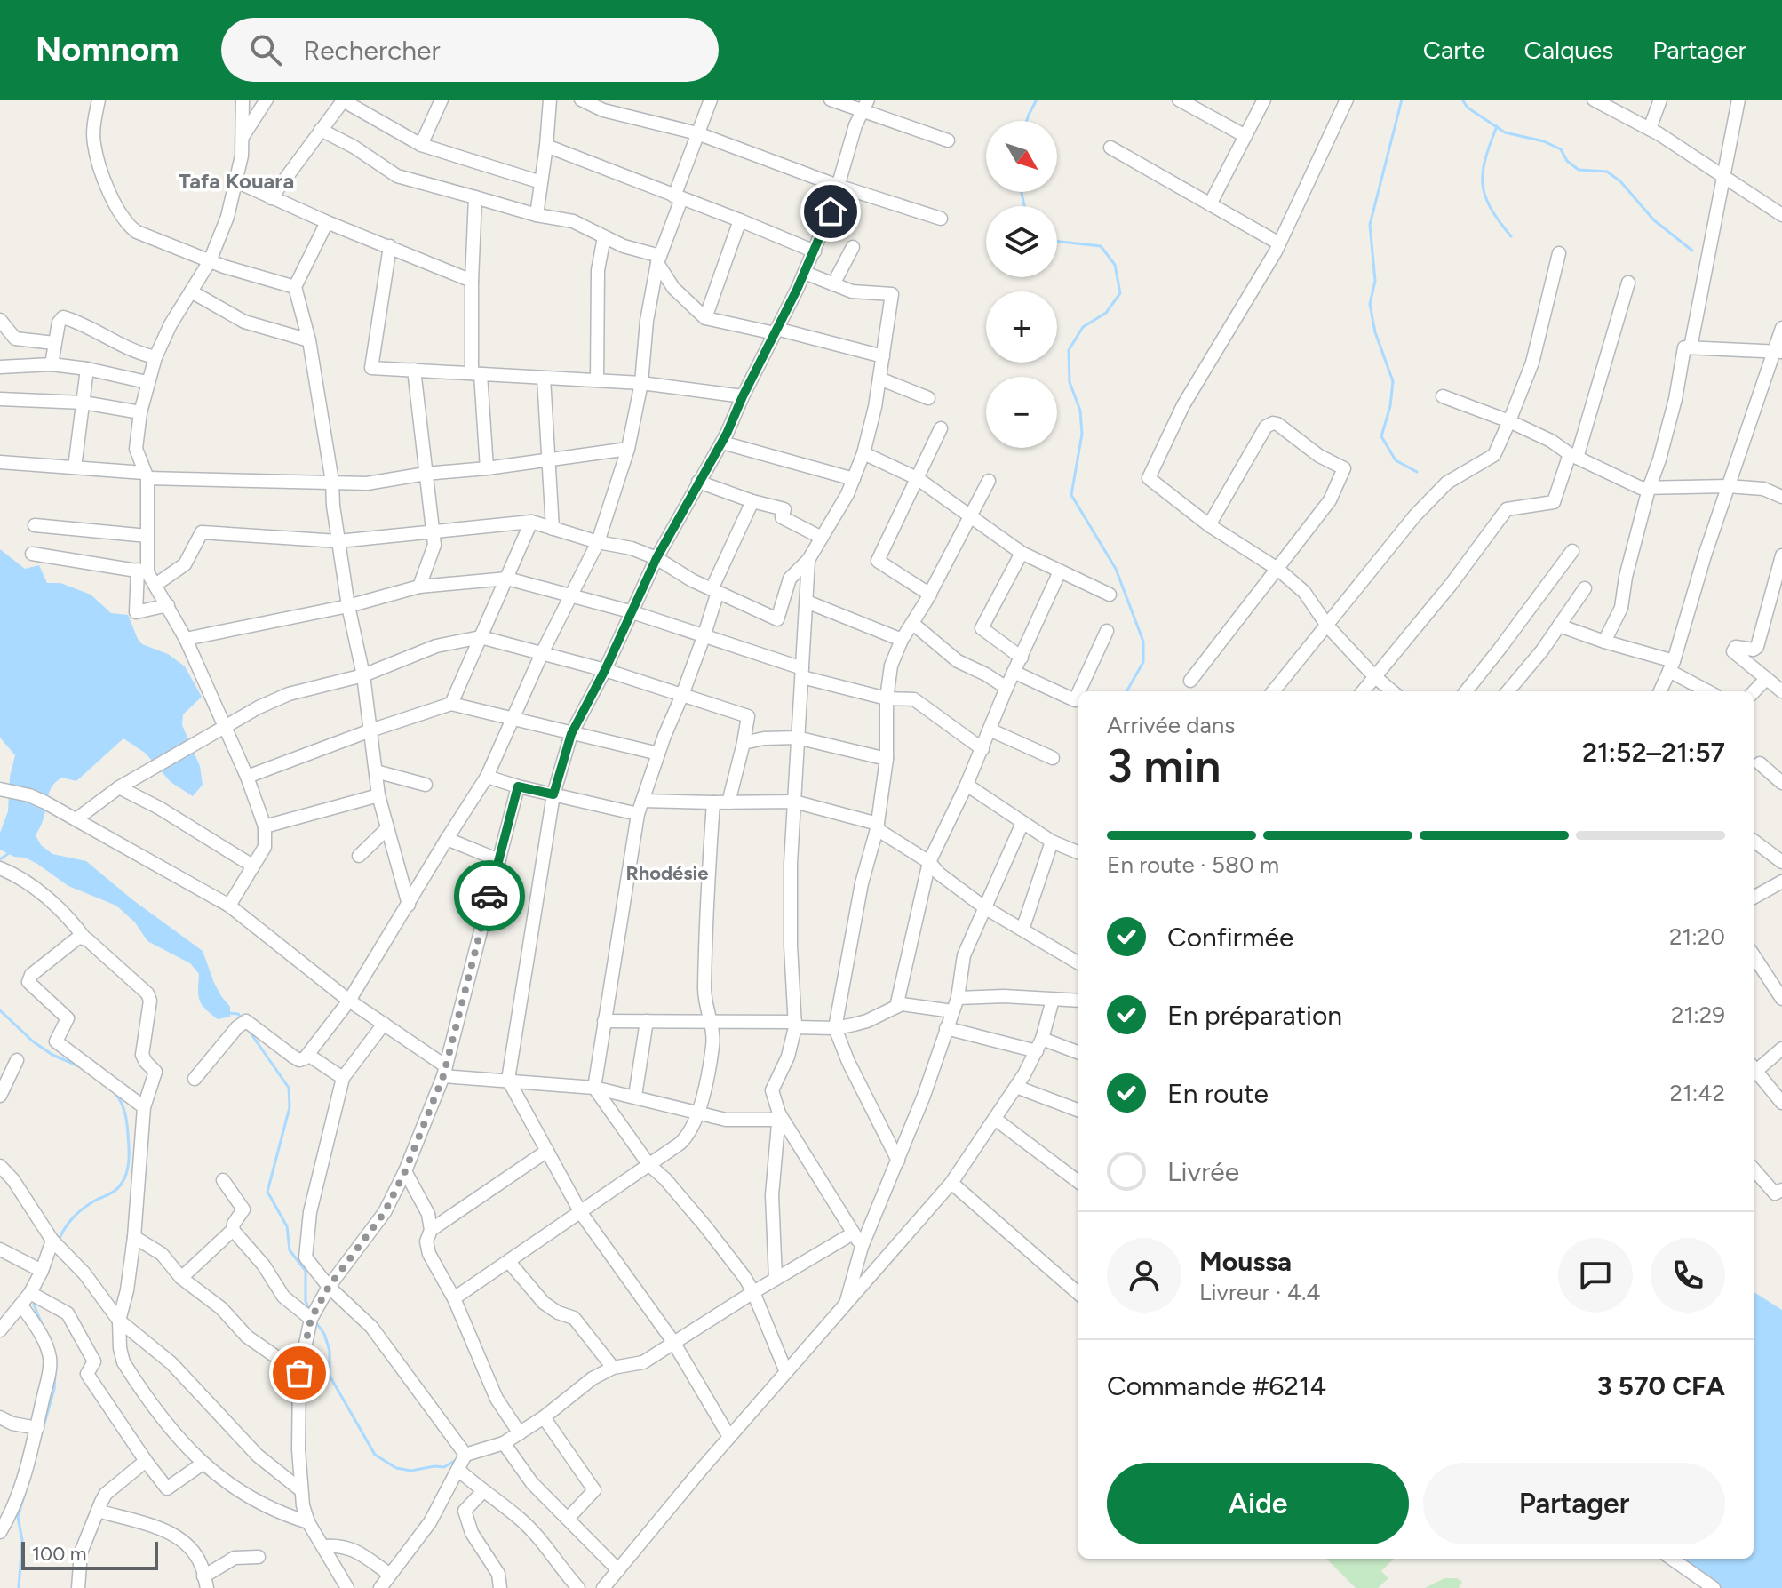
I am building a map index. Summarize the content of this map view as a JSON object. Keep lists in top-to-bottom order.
{
  "districts": ["Tafa Kouara", "Rhodésie"],
  "scale_bar": "100 m",
  "north": "bottom right",
  "page": {
    "header": "Nomnom",
    "search": "Rechercher",
    "nav": ["Carte", "Calques", "Partager"],
    "map_buttons": ["+", "−"],
    "heading": ["3 min", "Arrivée dans", "21:52–21:57"],
    "panel": [
      "Moussa",
      "Livreur · 4.4",
      "Commande #6214",
      "3 570 CFA"
    ],
    "bar": "En route · 580 m",
    "list": [
      ["Confirmée", "21:20"],
      ["En préparation", "21:29"],
      ["En route", "21:42"],
      "Livrée"
    ],
    "buttons": ["Aide", "Partager"],
    "scale": "100 m"
  }
}
